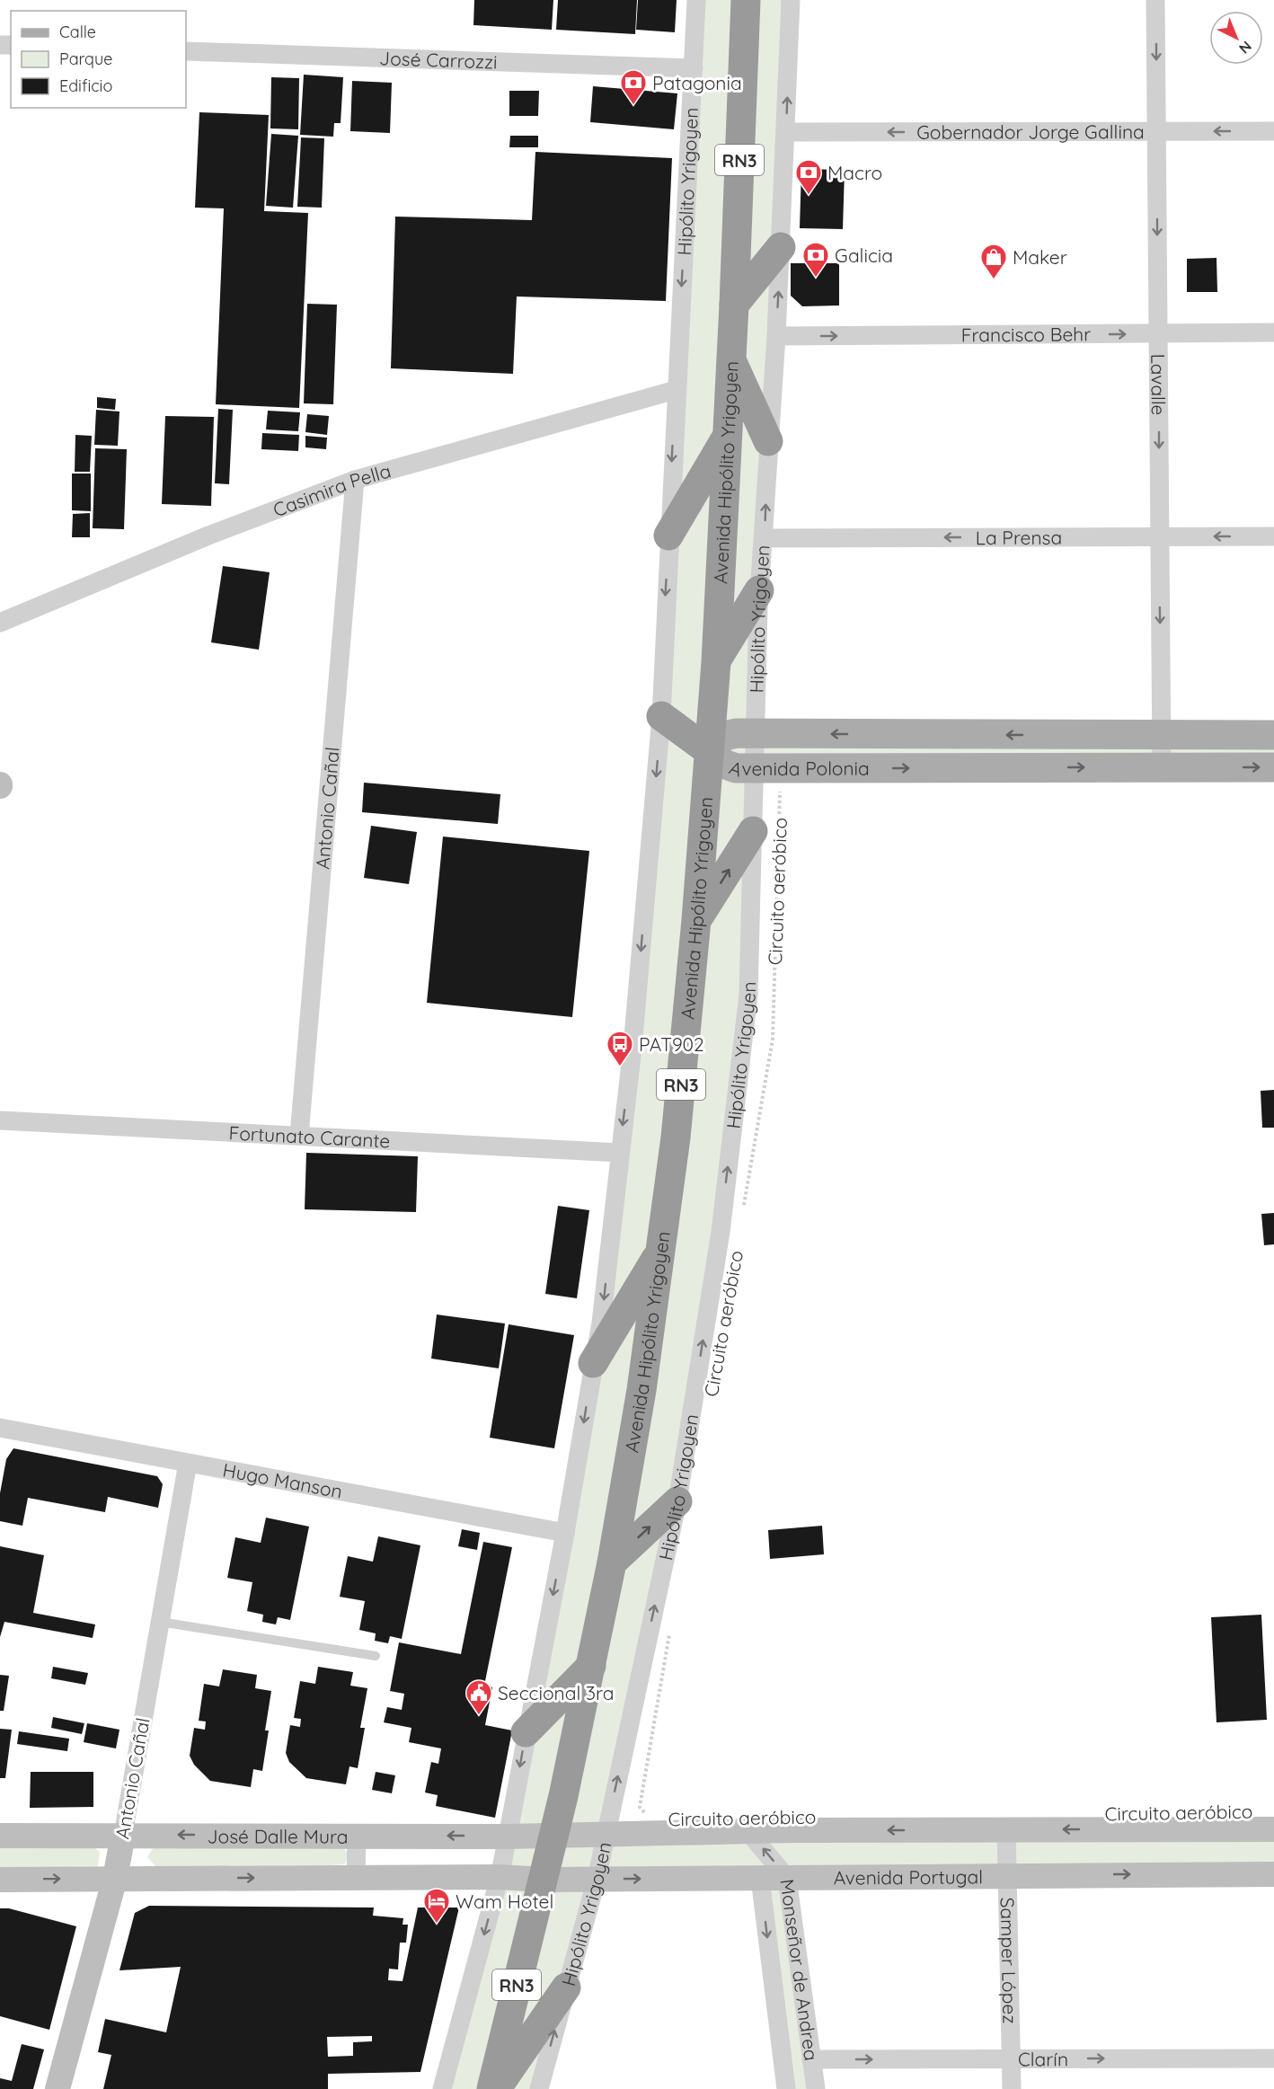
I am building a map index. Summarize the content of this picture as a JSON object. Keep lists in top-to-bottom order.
{
  "streets": {
    "highway": ["RN3", "Avenida Hipólito Yrigoyen"],
    "main road": [
      "Avenida Polonia",
      "Antonio Cañal",
      "José Dalle Mura",
      "Avenida Portugal"
    ],
    "street": [
      "José Carrozzi",
      "Gobernador Jorge Gallina",
      "Hipólito Yrigoyen",
      "Francisco Behr",
      "Lavalle",
      "Casimira Pella",
      "La Prensa",
      "Fortunato Carante",
      "Hugo Manson",
      "Samper López",
      "Monseñor de Andrea",
      "Clarín"
    ],
    "path": ["Circuito aeróbico"]
  },
  "crossings": [
    ["José Carrozzi", "Hipólito Yrigoyen"],
    ["Gobernador Jorge Gallina", "Hipólito Yrigoyen"],
    ["Gobernador Jorge Gallina", "Lavalle"],
    ["Hipólito Yrigoyen", "Francisco Behr"],
    ["Hipólito Yrigoyen", "Casimira Pella"],
    ["Hipólito Yrigoyen", "La Prensa"],
    ["Hipólito Yrigoyen", "Avenida Polonia"],
    ["Hipólito Yrigoyen", "Fortunato Carante"],
    ["Hipólito Yrigoyen", "Hugo Manson"],
    ["Hipólito Yrigoyen", "José Dalle Mura"],
    ["Hipólito Yrigoyen", "Avenida Portugal"],
    ["Francisco Behr", "Lavalle"],
    ["Lavalle", "La Prensa"],
    ["Lavalle", "Avenida Polonia"],
    ["Avenida Hipólito Yrigoyen", "Avenida Polonia"],
    ["Avenida Hipólito Yrigoyen", "José Dalle Mura"],
    ["Avenida Hipólito Yrigoyen", "Avenida Portugal"],
    ["Casimira Pella", "Antonio Cañal"],
    ["Antonio Cañal", "Fortunato Carante"],
    ["Antonio Cañal", "Hugo Manson"],
    ["Antonio Cañal", "José Dalle Mura"],
    ["Avenida Portugal", "Samper López"],
    ["Avenida Portugal", "Monseñor de Andrea"],
    ["Samper López", "Clarín"],
    ["Monseñor de Andrea", "Clarín"]
  ],
  "one_way": [
    "Gobernador Jorge Gallina",
    "Francisco Behr",
    "Lavalle",
    "La Prensa",
    "Clarín"
  ],
  "places": {
    "bank": ["Patagonia", "Macro", "Galicia"],
    "shop": ["Maker"],
    "bus stop": ["PAT902"],
    "public building": ["Seccional 3ra"],
    "hotel": ["Wam Hotel"]
  },
  "legend": ["Calle", "Parque", "Edificio"],
  "north": "bottom right"
}
